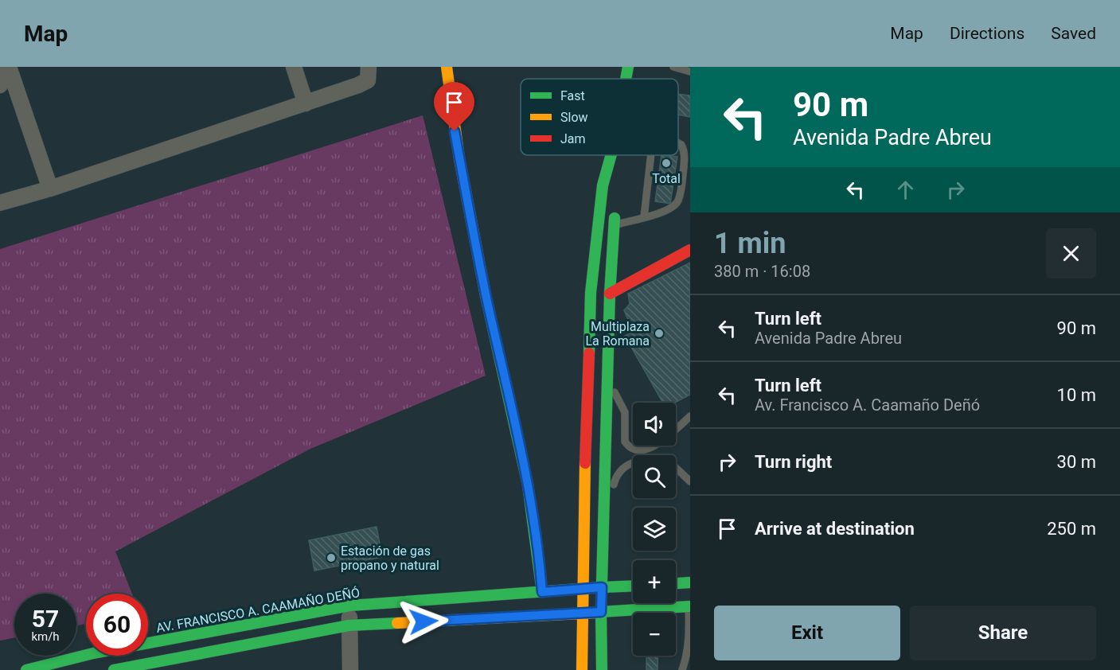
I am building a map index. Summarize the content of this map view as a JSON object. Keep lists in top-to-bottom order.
{
  "streets": {
    "main road": ["AV. FRANCISCO A. CAAMAÑO DEÑÓ"]
  },
  "places": ["Total", "Multiplaza La Romana", "Estación de gas propano y natural"],
  "legend": ["Fast", "Slow", "Jam"],
  "page": {
    "header": "Map",
    "nav": ["Map", "Directions", "Saved"],
    "turn": ["90 m", "Avenida Padre Abreu"],
    "heading": ["1 min", "380 m · 16:08"],
    "list": [
      {
        "name": "Turn left",
        "note": "Avenida Padre Abreu",
        "value": "90 m"
      },
      {
        "name": "Turn left",
        "note": "Av. Francisco A. Caamaño Deñó",
        "value": "10 m"
      },
      {
        "name": "Turn right",
        "value": "30 m"
      },
      {
        "name": "Arrive at destination",
        "value": "250 m"
      }
    ],
    "map_buttons": ["+", "−"],
    "speed": "57 km/h",
    "limit": "60",
    "buttons": ["Exit", "Share"]
  }
}
